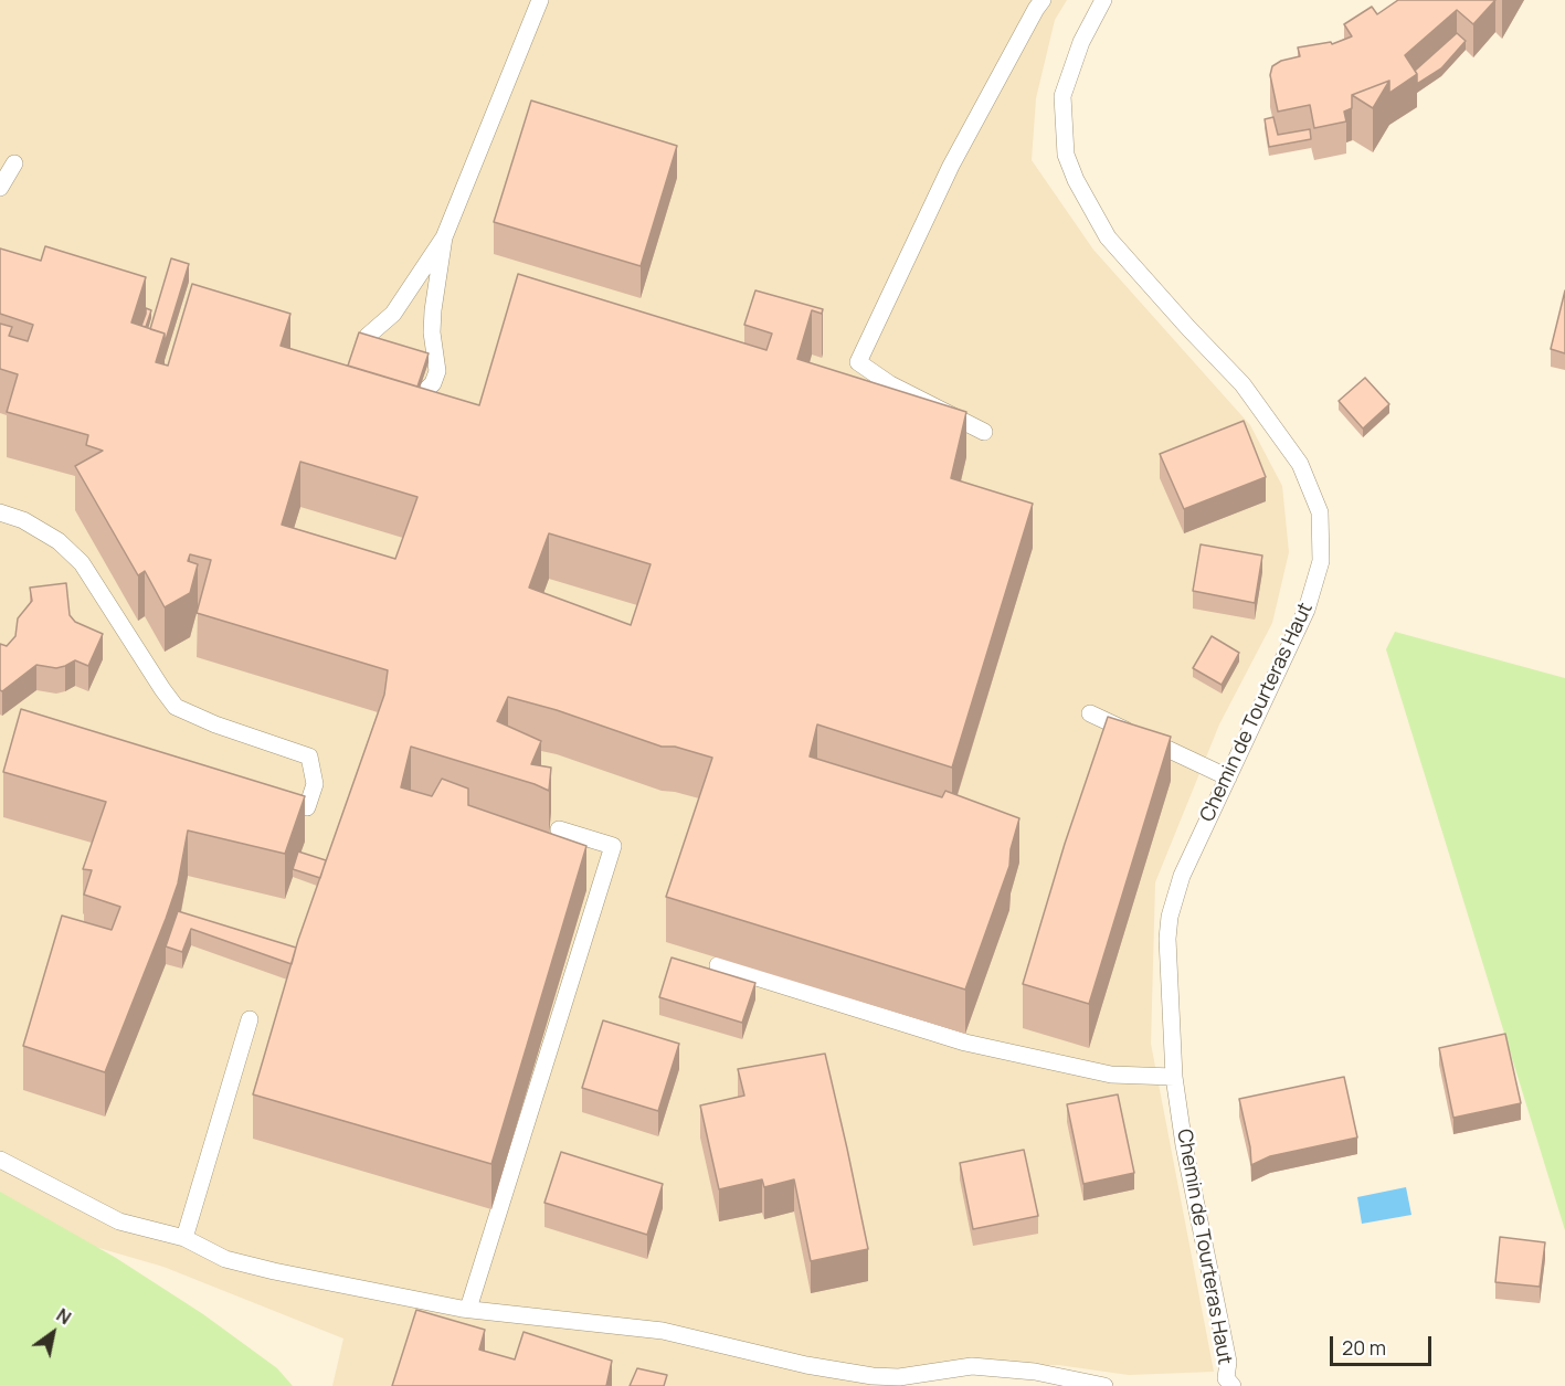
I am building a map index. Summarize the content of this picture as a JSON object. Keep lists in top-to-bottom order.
{
  "streets": {
    "lane": ["Chemin de Tourteras Haut"]
  },
  "scale_bar": "20 m",
  "north": "top right"
}
